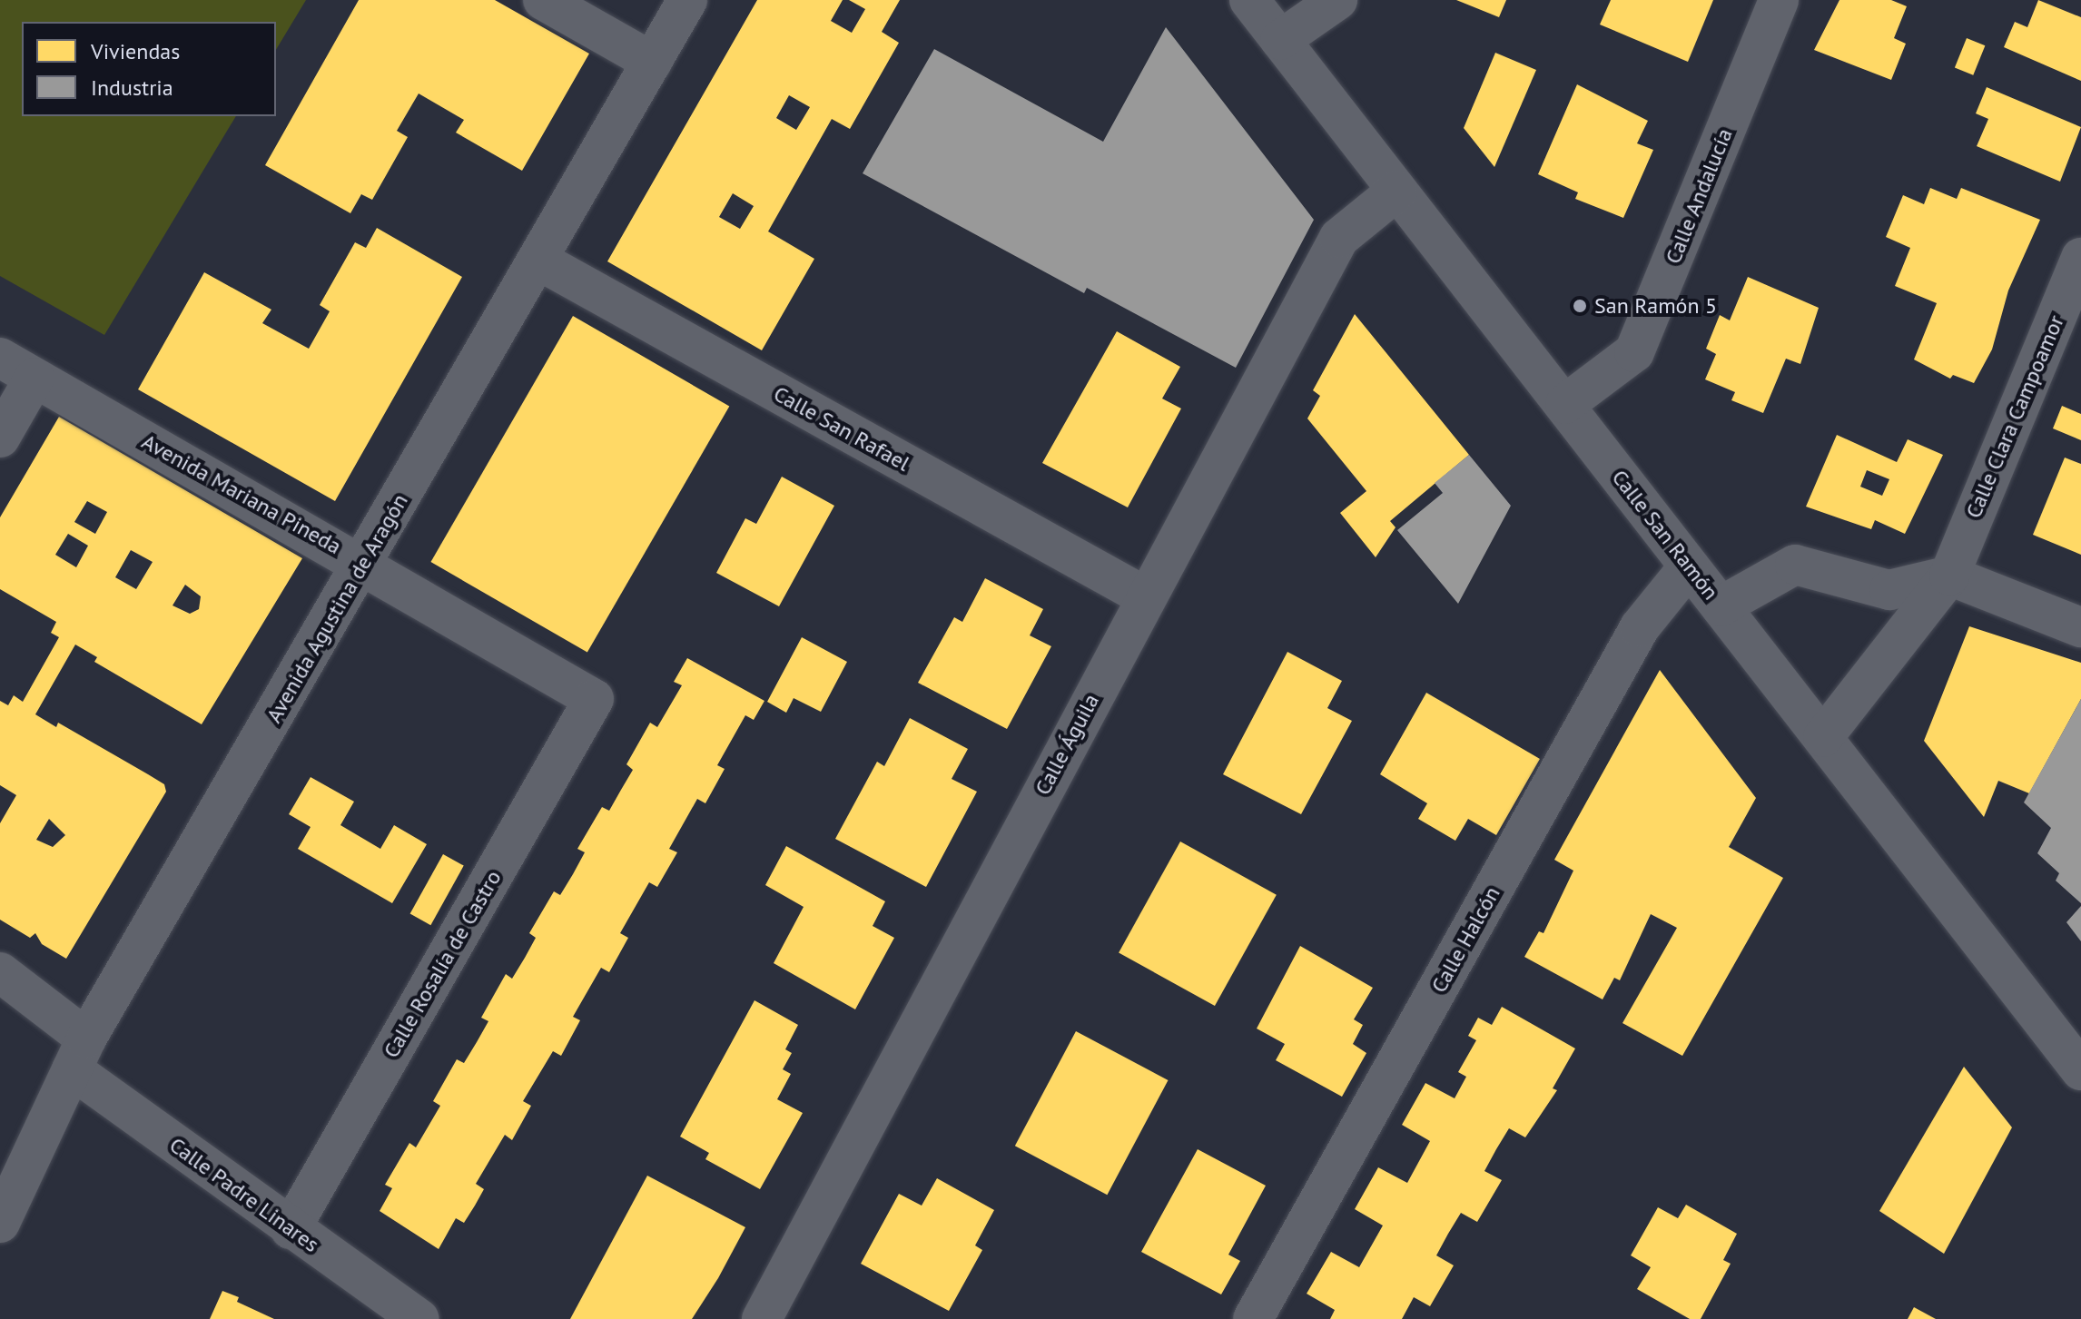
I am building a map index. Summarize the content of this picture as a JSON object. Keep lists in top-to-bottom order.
{
  "streets": {
    "street": [
      "Calle Andalucía",
      "Calle Clara Campoamor",
      "Calle San Rafael",
      "Avenida Mariana Pineda",
      "Calle San Ramón",
      "Avenida Agustina de Aragón",
      "Calle Águila",
      "Calle Halcón",
      "Calle Rosalía de Castro",
      "Calle Padre Linares"
    ]
  },
  "crossings": [
    ["Calle Andalucía", "Calle San Ramón"],
    ["Calle Clara Campoamor", "Calle San Ramón"],
    ["Calle San Rafael", "Avenida Agustina de Aragón"],
    ["Calle San Rafael", "Calle Águila"],
    ["Avenida Mariana Pineda", "Avenida Agustina de Aragón"],
    ["Avenida Mariana Pineda", "Calle Rosalía de Castro"],
    ["Calle San Ramón", "Calle Águila"],
    ["Calle San Ramón", "Calle Halcón"],
    ["Avenida Agustina de Aragón", "Calle Padre Linares"],
    ["Calle Rosalía de Castro", "Calle Padre Linares"]
  ],
  "places": ["San Ramón 5"],
  "legend": ["Viviendas", "Industria"]
}
